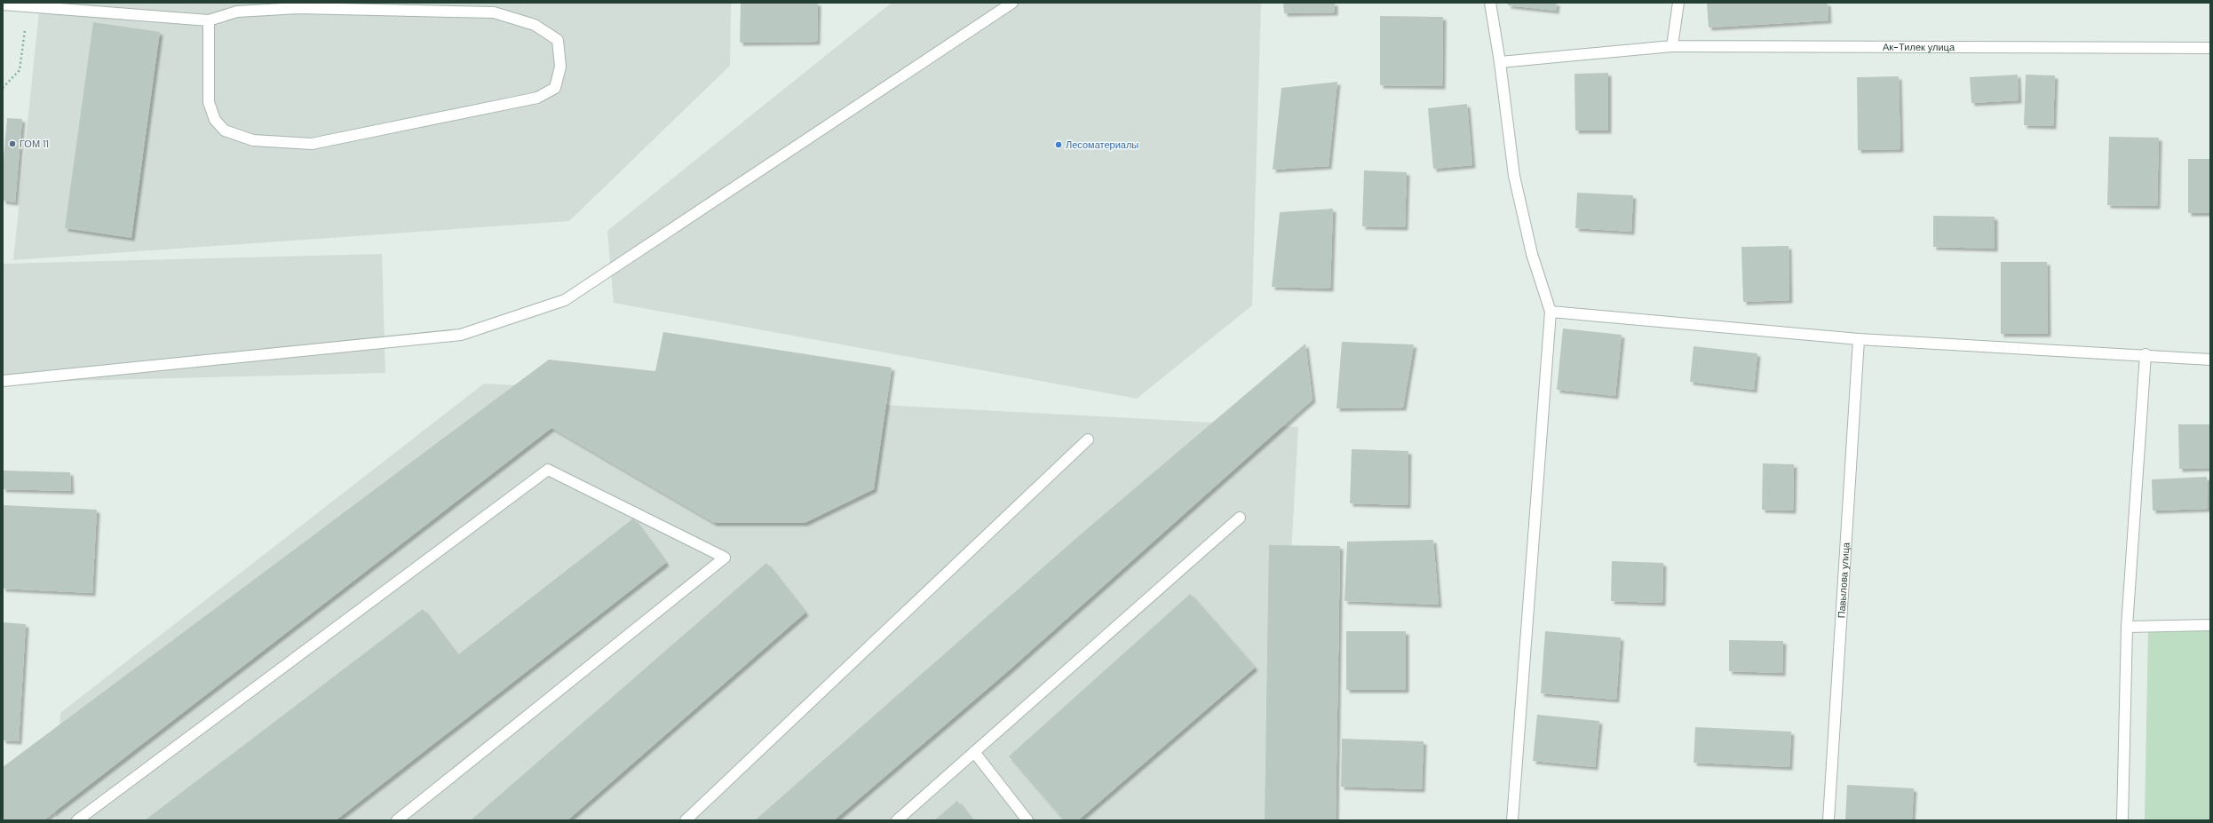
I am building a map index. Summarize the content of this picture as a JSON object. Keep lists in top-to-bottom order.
{
  "streets": {
    "street": ["Ак-Тилек улица", "Павылова улица"]
  },
  "places": ["ГОМ 11", "Лесоматериалы"]
}
